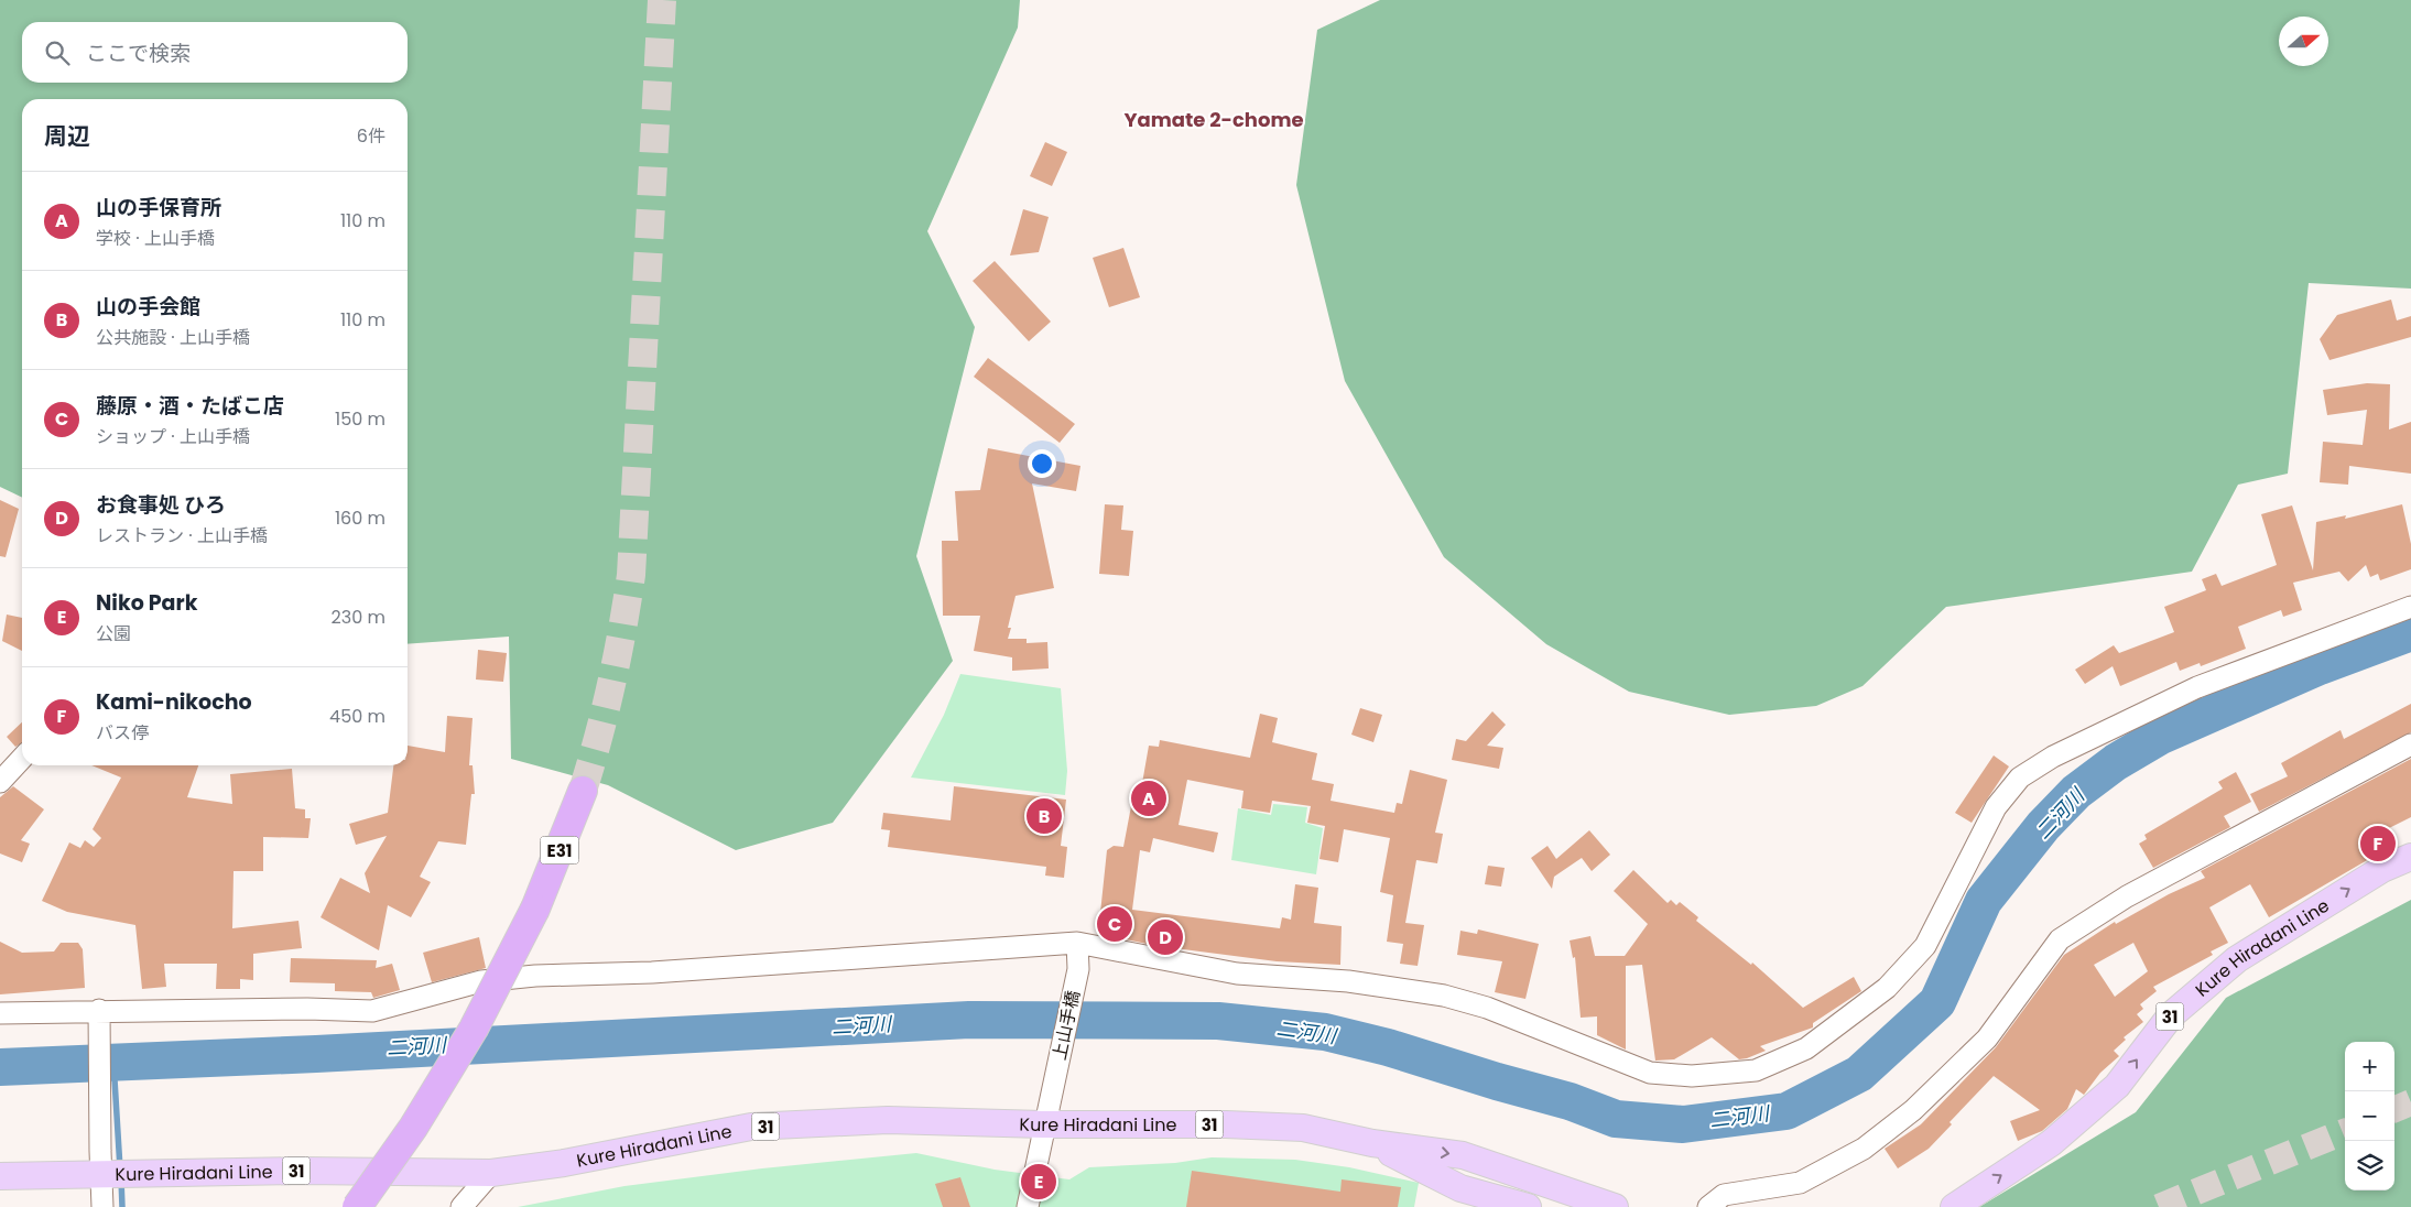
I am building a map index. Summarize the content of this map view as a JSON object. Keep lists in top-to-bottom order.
{
  "streets": {
    "highway": ["E31"],
    "main road": ["Kure Hiradani Line", "31"],
    "street": ["上山手橋"]
  },
  "crossings": [
    ["Kure Hiradani Line", "上山手橋"]
  ],
  "districts": ["Yamate 2-chome"],
  "water": ["二河川"],
  "north": "right",
  "page": {
    "search": "ここで検索",
    "heading": ["周辺", "6件"],
    "list": [
      {
        "mark": "A",
        "name": "山の手保育所",
        "note": "学校 · 上山手橋",
        "value": "110 m"
      },
      {
        "mark": "B",
        "name": "山の手会館",
        "note": "公共施設 · 上山手橋",
        "value": "110 m"
      },
      {
        "mark": "C",
        "name": "藤原・酒・たばこ店",
        "note": "ショップ · 上山手橋",
        "value": "150 m"
      },
      {
        "mark": "D",
        "name": "お食事処 ひろ",
        "note": "レストラン · 上山手橋",
        "value": "160 m"
      },
      {
        "mark": "E",
        "name": "Niko Park",
        "note": "公園",
        "value": "230 m"
      },
      {
        "mark": "F",
        "name": "Kami-nikocho",
        "note": "バス停",
        "value": "450 m"
      }
    ],
    "pins": [
      "A",
      "B",
      "F",
      "C",
      "D",
      "E"
    ],
    "map_buttons": ["+", "−"]
  }
}
